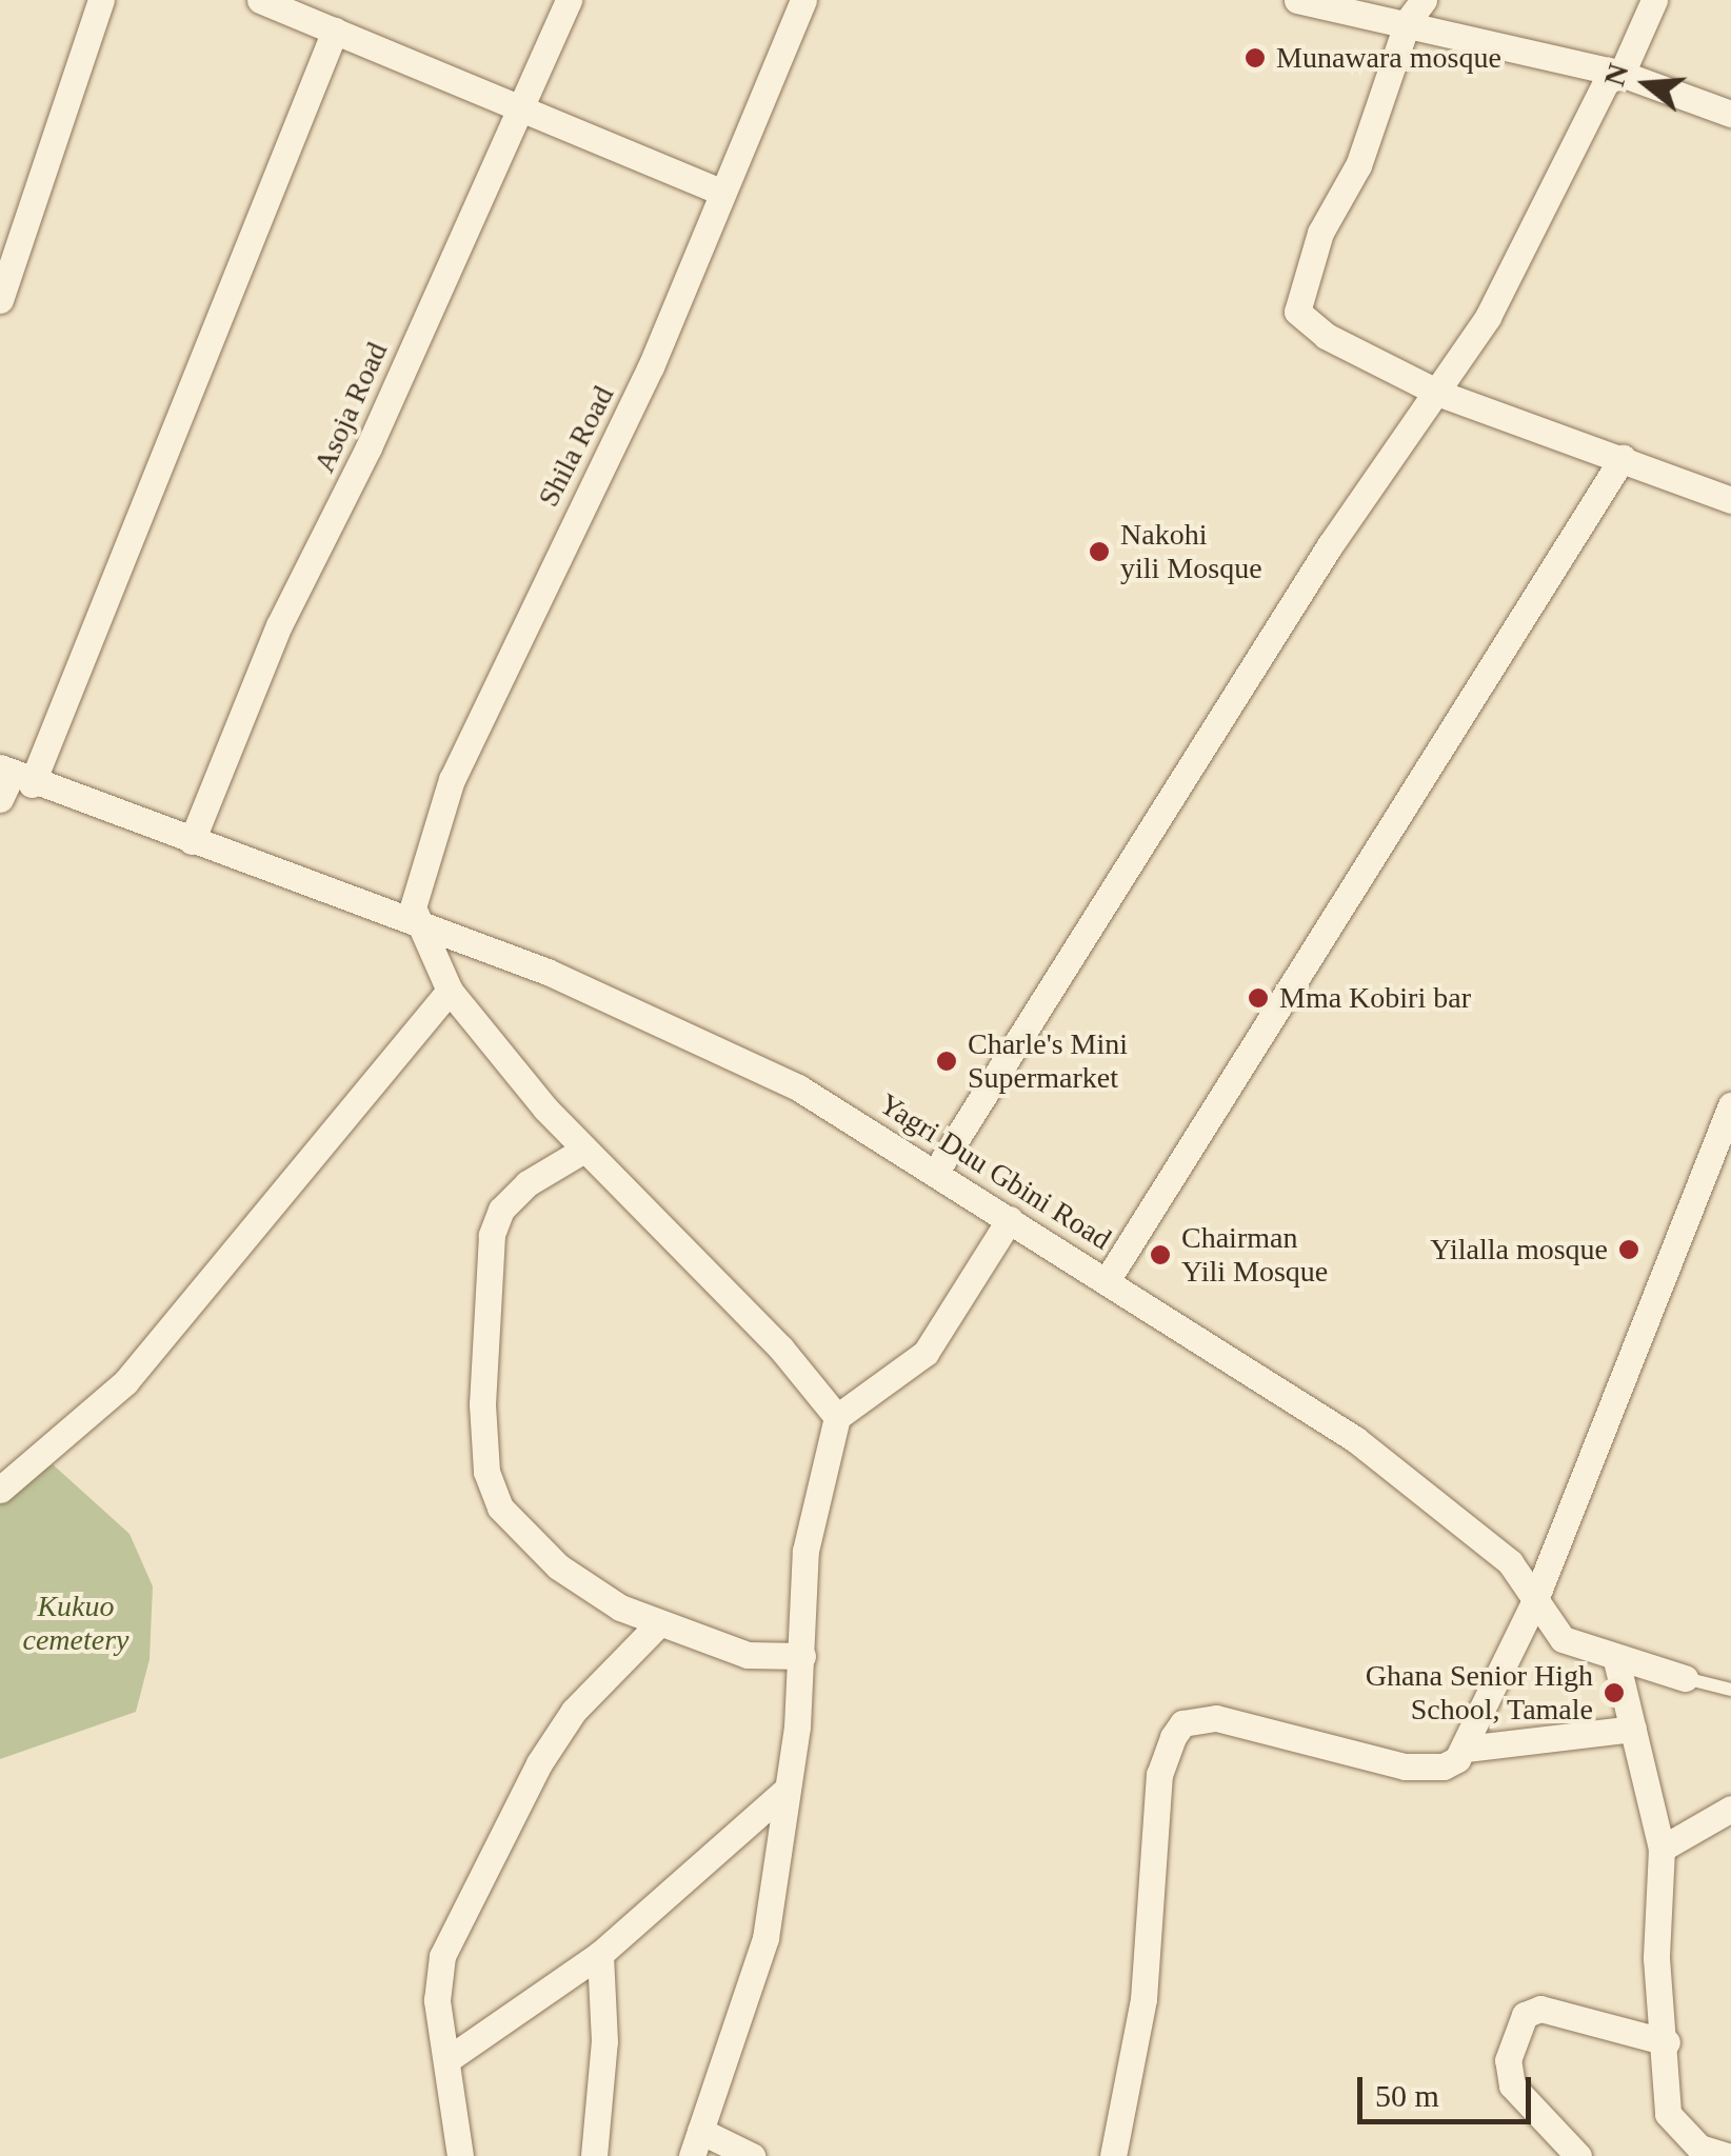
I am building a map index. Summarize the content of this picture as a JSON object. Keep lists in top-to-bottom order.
{
  "streets": {
    "street": ["Asoja Road", "Shila Road", "Yagri Duu Gbini Road"]
  },
  "crossings": [
    ["Asoja Road", "Yagri Duu Gbini Road"],
    ["Shila Road", "Yagri Duu Gbini Road"]
  ],
  "parks": ["Kukuo cemetery"],
  "places": [
    "Munawara mosque",
    "Nakohi yili Mosque",
    "Mma Kobiri bar",
    "Charle's Mini Supermarket",
    "Yilalla mosque",
    "Chairman Yili Mosque",
    "Ghana Senior High School, Tamale"
  ],
  "scale_bar": "50 m",
  "north": "left"
}
